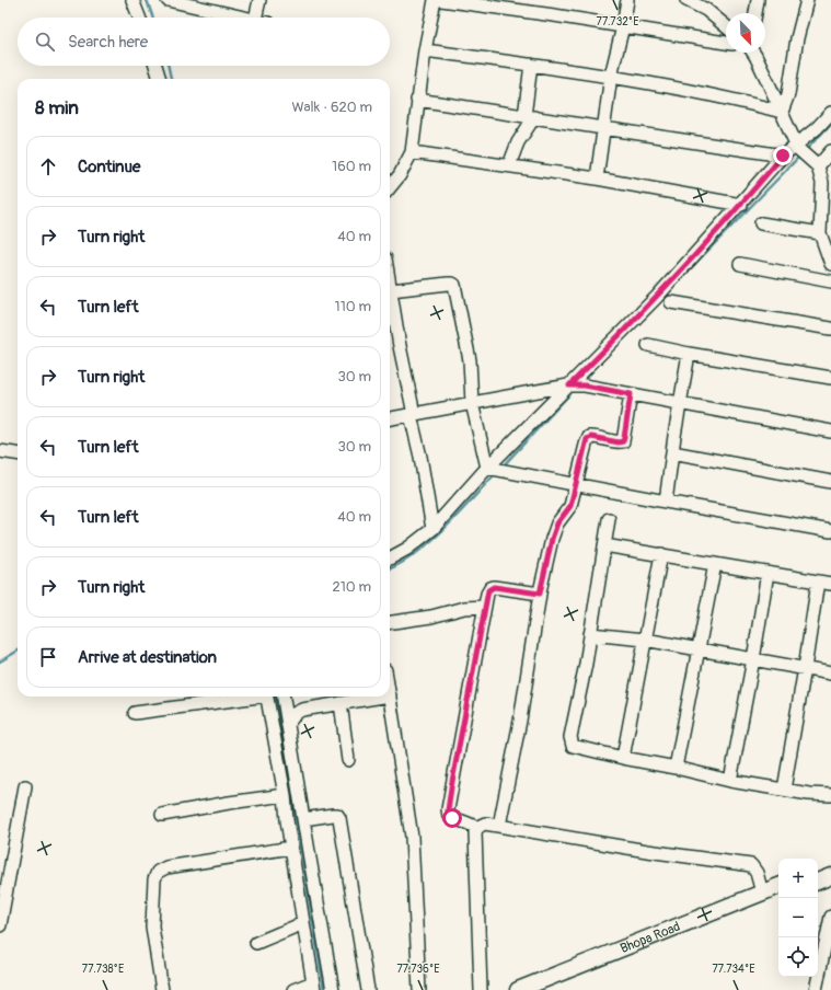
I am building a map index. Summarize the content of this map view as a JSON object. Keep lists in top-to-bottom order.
{
  "streets": {
    "main road": ["Bhopa Road"]
  },
  "north": "bottom right",
  "page": {
    "search": "Search here",
    "heading": ["8 min", "Walk · 620 m"],
    "list": [
      ["Continue", "160 m"],
      ["Turn right", "40 m"],
      ["Turn left", "110 m"],
      ["Turn right", "30 m"],
      ["Turn left", "30 m"],
      ["Turn left", "40 m"],
      ["Turn right", "210 m"],
      "Arrive at destination"
    ],
    "map_buttons": ["+", "−"]
  },
  "coordinates": [
    "77.732°E",
    "77.738°E",
    "77.736°E",
    "77.734°E"
  ]
}
